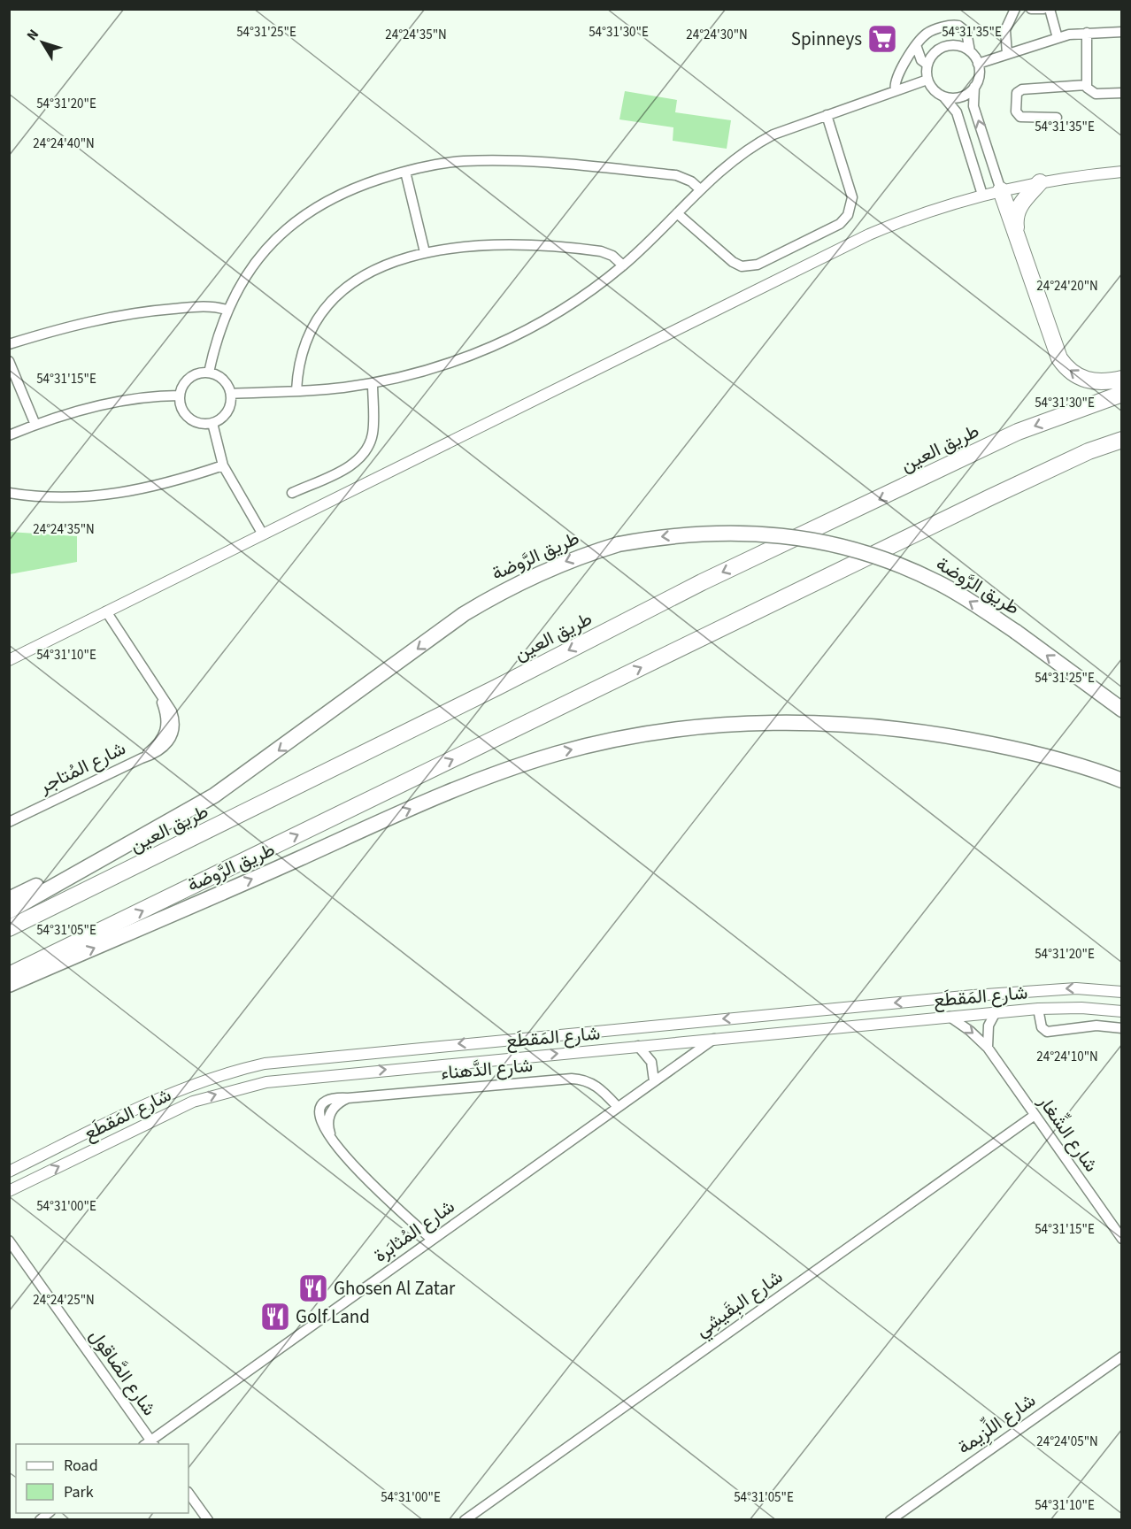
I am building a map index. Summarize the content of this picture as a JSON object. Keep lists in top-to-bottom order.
{
  "streets": {
    "highway": ["طريق العين", "طريق الرَّوضة"],
    "street": [
      "شارع المُتاجر",
      "شارع المَقطَع",
      "شارع الدَّهناء",
      "شارع الشِّغار",
      "شارع المُثابَرة",
      "شارع البِقَيشِي",
      "شارع الصَّاقول",
      "شارع اللِّزِيمة"
    ]
  },
  "crossings": [
    ["شارع المَقطَع", "شارع الشِّغار"],
    ["شارع المَقطَع", "شارع المُثابَرة"],
    ["شارع الدَّهناء", "شارع المُثابَرة"],
    ["شارع الشِّغار", "شارع البِقَيشِي"],
    ["شارع المُثابَرة", "شارع الصَّاقول"]
  ],
  "places": {
    "supermarket": ["Spinneys"],
    "restaurant": ["Ghosen Al Zatar", "Golf Land"]
  },
  "legend": ["Road", "Park"],
  "north": "top left",
  "coordinates": [
    "54°31'25\"E",
    "54°31'30\"E",
    "54°31'35\"E",
    "24°24'35\"N",
    "24°24'30\"N",
    "54°31'20\"E",
    "24°24'40\"N",
    "24°24'20\"N",
    "54°31'15\"E",
    "54°31'10\"E",
    "54°31'05\"E",
    "24°24'10\"N",
    "54°31'00\"E",
    "24°24'25\"N",
    "24°24'05\"N"
  ]
}
